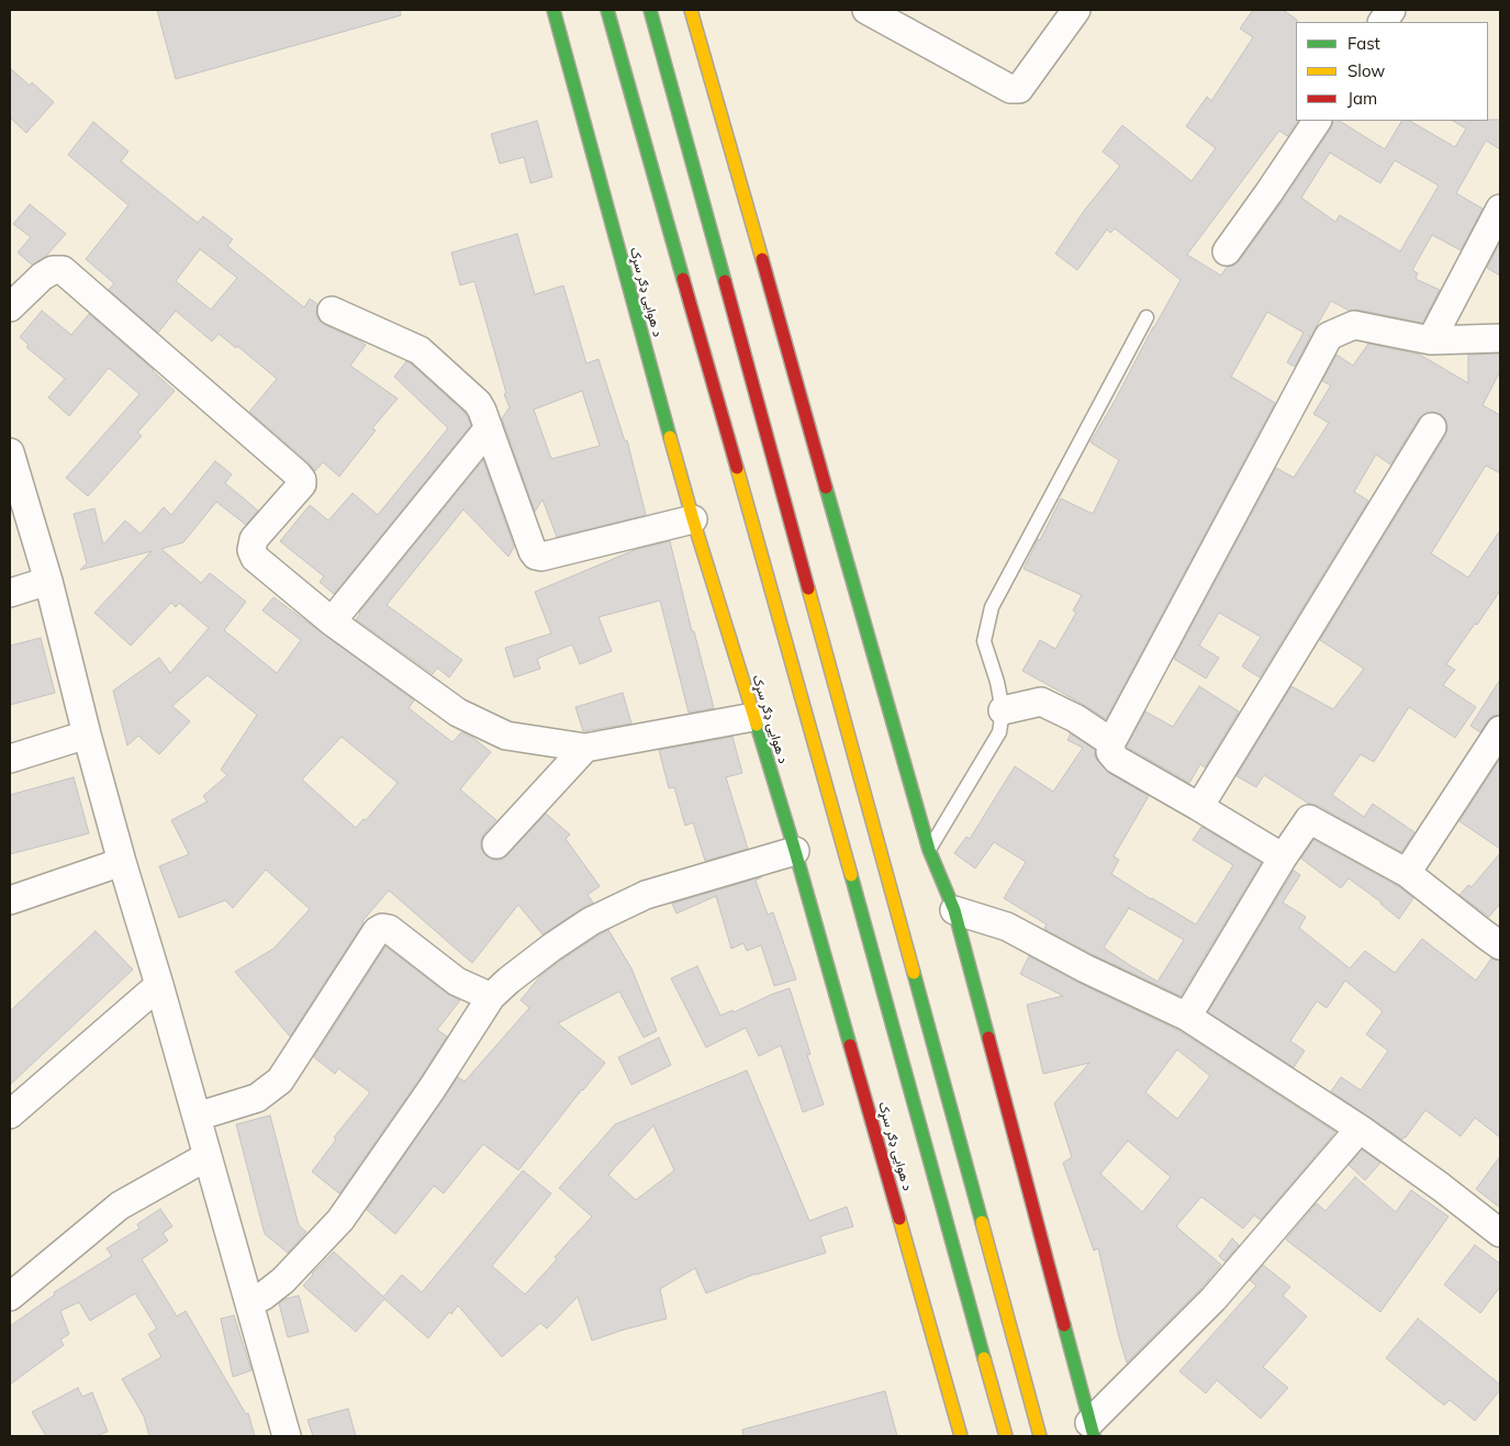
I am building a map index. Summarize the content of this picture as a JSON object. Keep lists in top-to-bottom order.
{
  "streets": {
    "main road": ["د هوایی ډګر سړک"]
  },
  "legend": ["Fast", "Slow", "Jam"]
}
